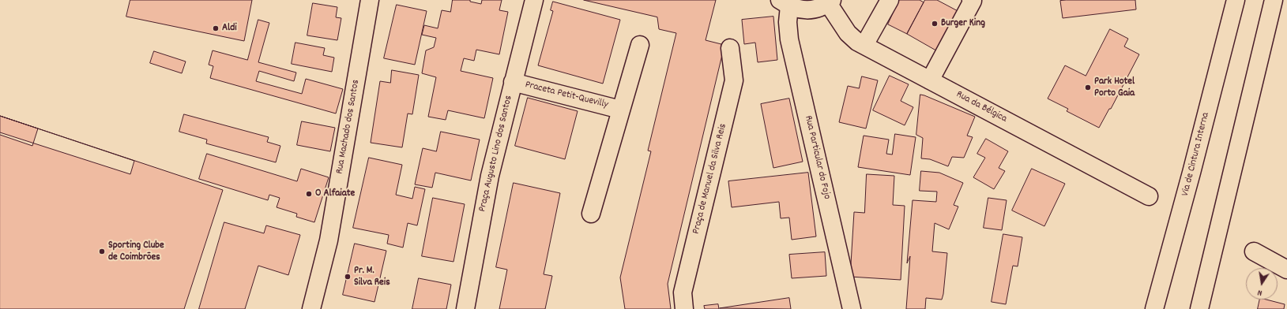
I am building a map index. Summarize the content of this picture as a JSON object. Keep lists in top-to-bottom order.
{
  "streets": {
    "main road": [
      "Praceta Petit-Quevilly",
      "Rua da Bélgica",
      "Rua Machado dos Santos",
      "Praça Augusto Lino dos Santos",
      "Via de Cintura Interna",
      "Rua Particular do Fojo",
      "Praça de Manuel da Silva Reis"
    ]
  },
  "crossings": [
    ["Praceta Petit-Quevilly", "Praça Augusto Lino dos Santos"],
    ["Rua da Bélgica", "Rua Particular do Fojo"]
  ],
  "places": [
    "Burger King",
    "Aldi",
    "Park Hotel Porto Gaia",
    "O Alfaiate",
    "Sporting Clube de Coimbrões",
    "Pr. M. Silva Reis"
  ],
  "north": "bottom"
}
